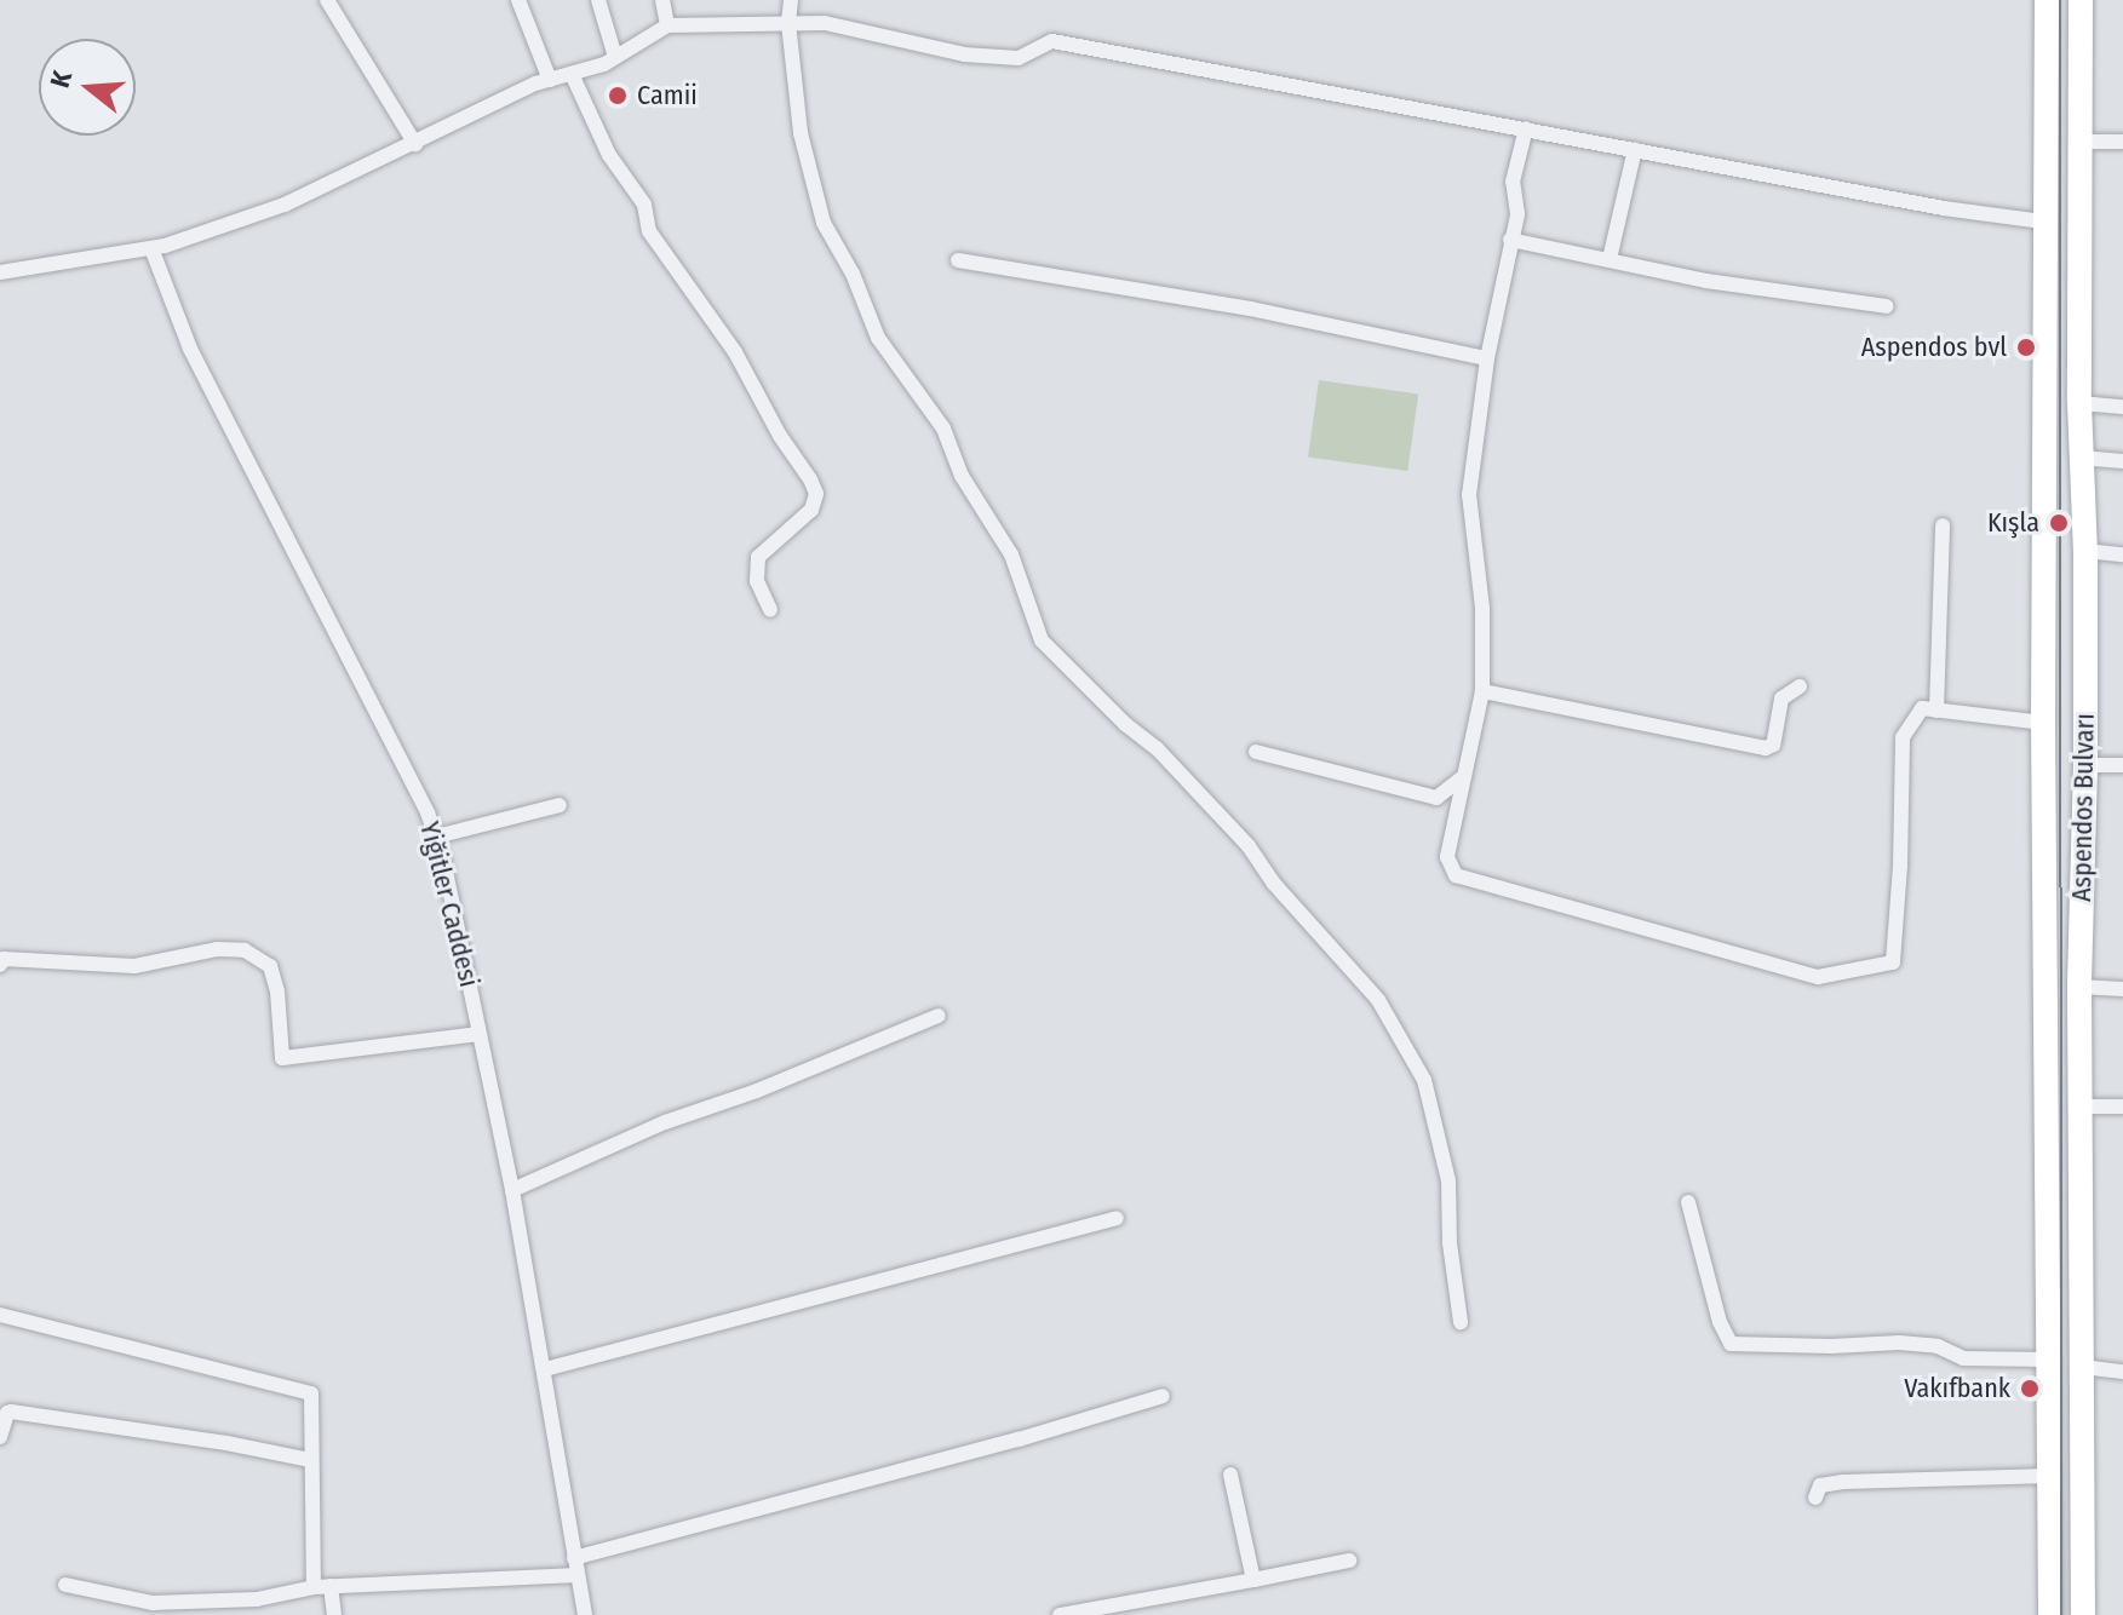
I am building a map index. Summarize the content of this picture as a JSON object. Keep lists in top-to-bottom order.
{
  "streets": {
    "main road": ["Aspendos Bulvarı"],
    "street": ["Yiğitler Caddesi"]
  },
  "places": [
    "Camii",
    "Aspendos bvl",
    "Kışla",
    "Vakıfbank"
  ],
  "north": "left"
}
